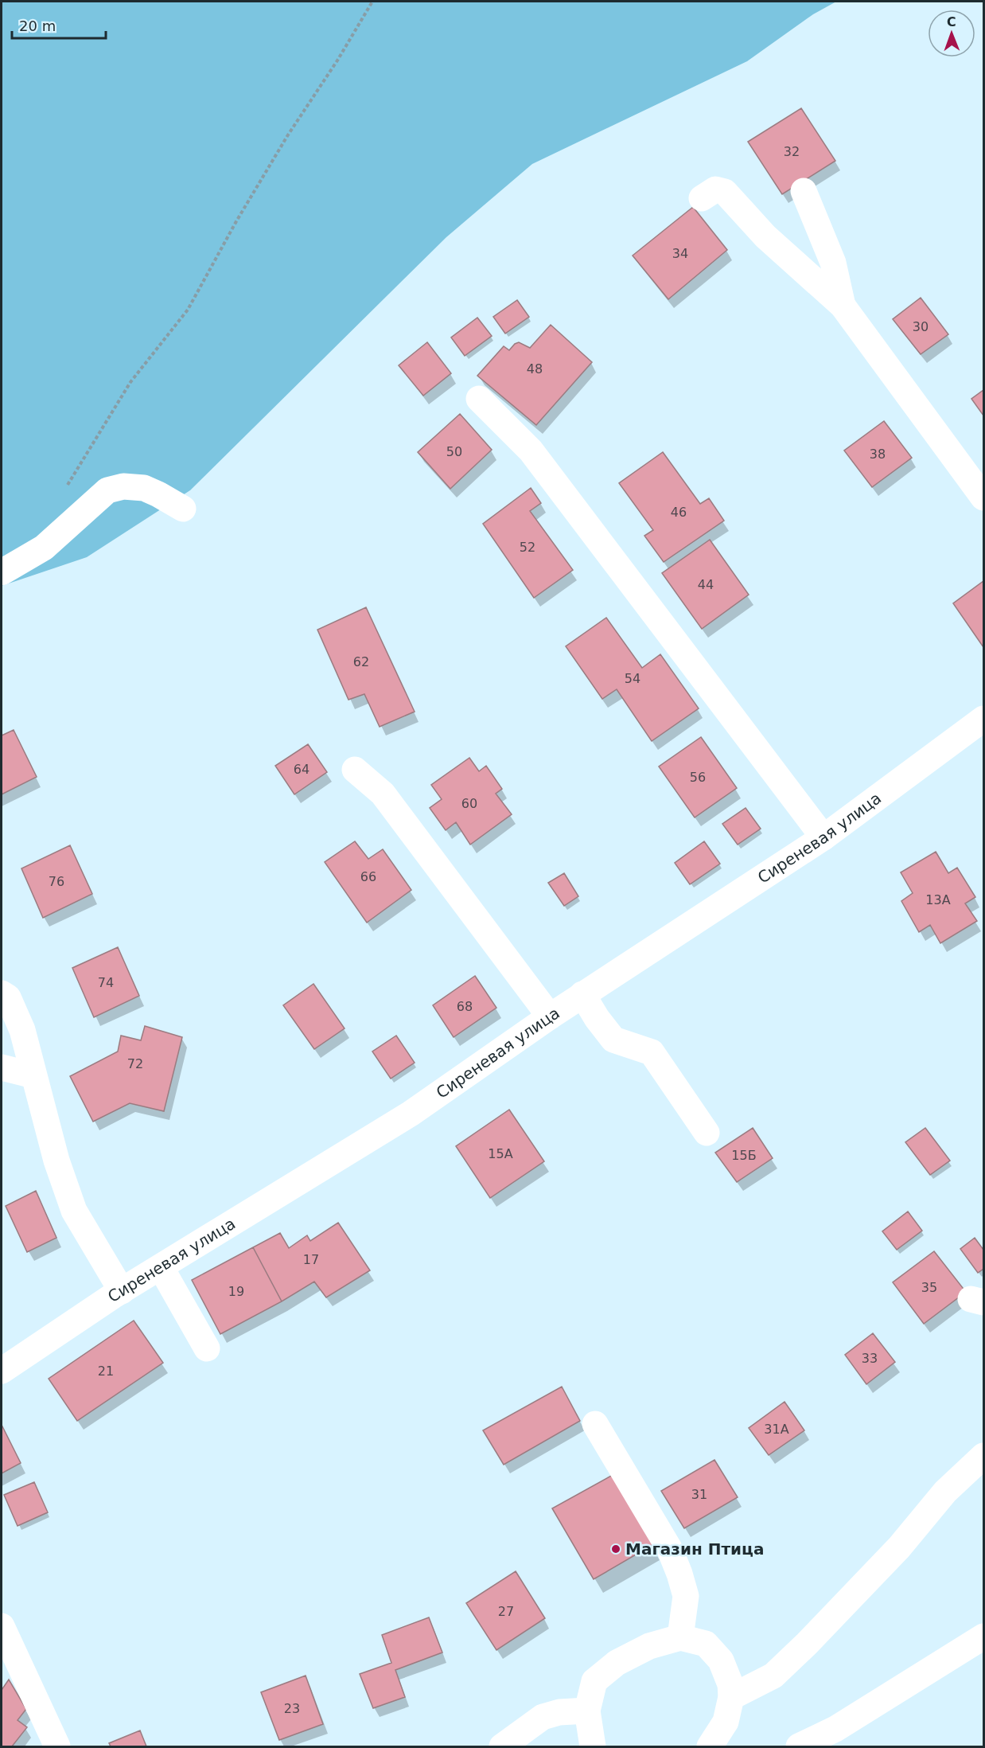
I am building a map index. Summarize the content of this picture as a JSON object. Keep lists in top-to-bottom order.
{
  "streets": {
    "street": ["Сиреневая улица"]
  },
  "places": ["Магазин Птица"],
  "house_numbers": [
    "32",
    "34",
    "30",
    "48",
    "50",
    "38",
    "46",
    "52",
    "44",
    "62",
    "54",
    "64",
    "56",
    "60",
    "66",
    "76",
    "13А",
    "74",
    "68",
    "72",
    "15А",
    "15Б",
    "17",
    "35",
    "19",
    "33",
    "21",
    "31А",
    "31",
    "27",
    "23"
  ],
  "scale_bar": "20 m",
  "north": "top"
}
